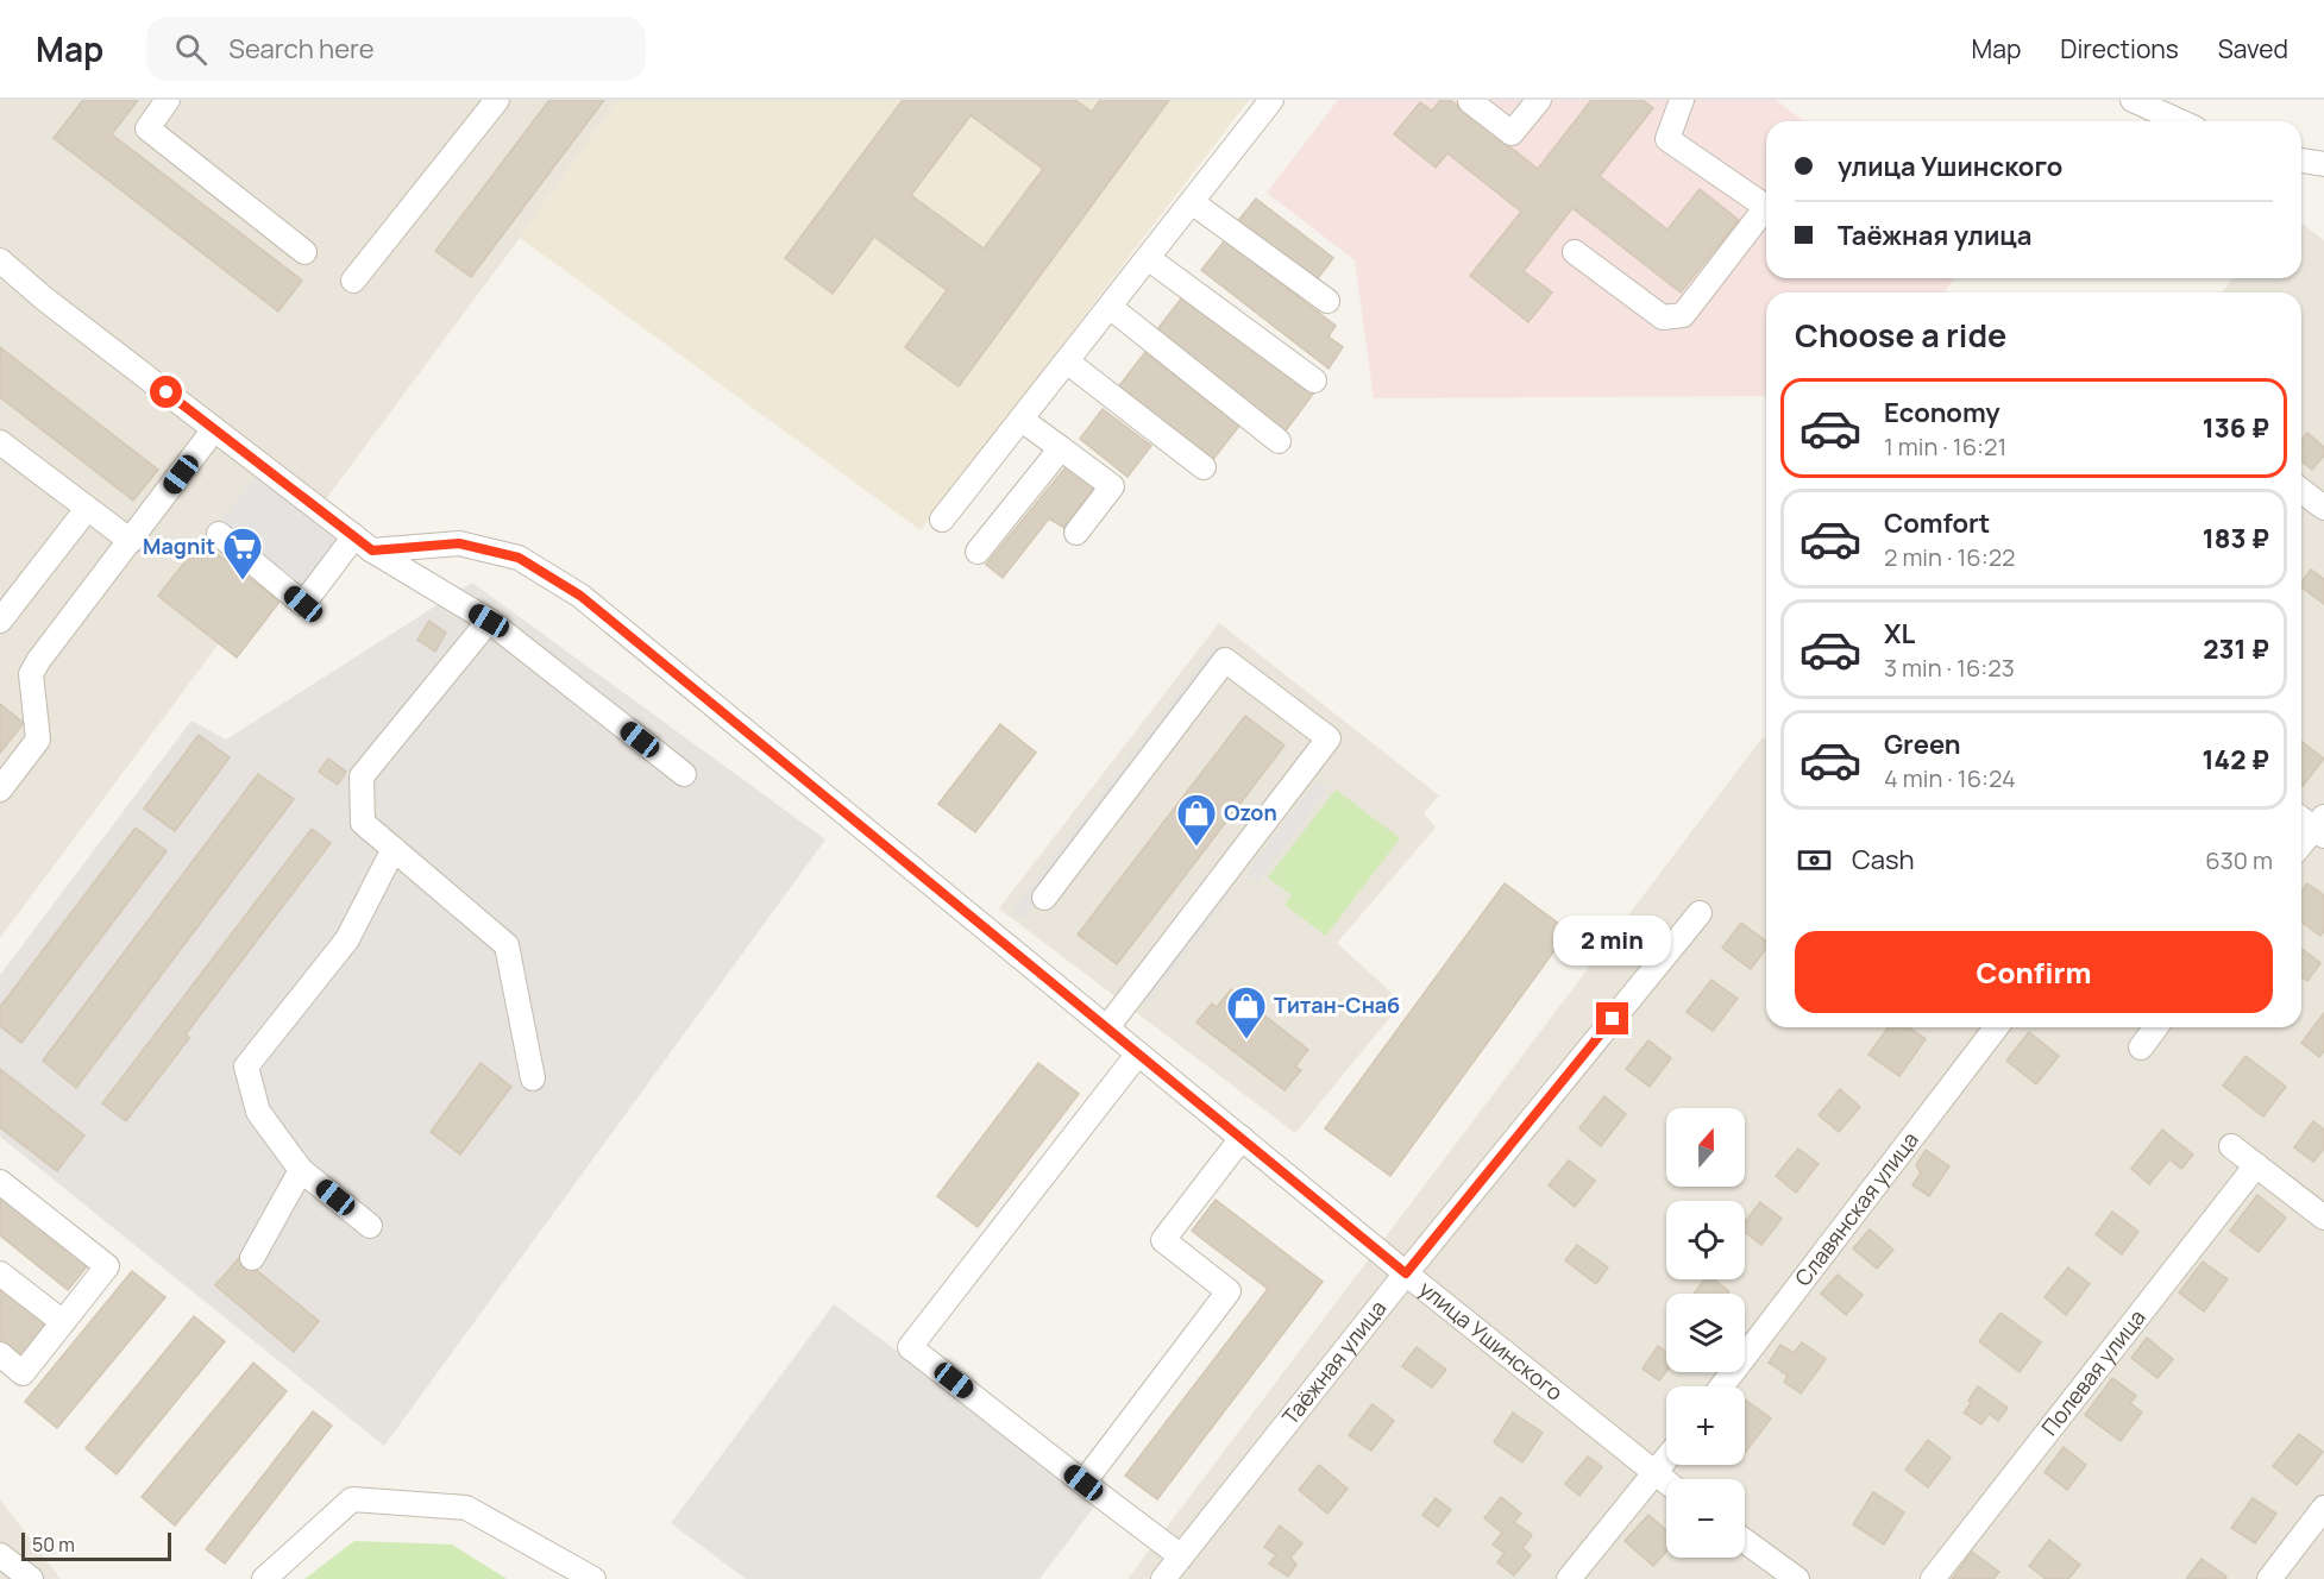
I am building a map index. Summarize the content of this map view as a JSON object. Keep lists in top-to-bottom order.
{
  "streets": {
    "street": [
      "Славянская улица",
      "улица Ушинского",
      "Таёжная улица",
      "Полевая улица"
    ]
  },
  "crossings": [
    ["улица Ушинского", "Таёжная улица"]
  ],
  "places": {
    "supermarket": ["Magnit"],
    "shop": ["Ozon", "Титан-Снаб"]
  },
  "scale_bar": "50 m",
  "north": "top",
  "page": {
    "header": "Map",
    "search": "Search here",
    "nav": ["Map", "Directions", "Saved"],
    "banner": ["улица Ушинского", "Таёжная улица"],
    "heading": "Choose a ride",
    "list": [
      {
        "name": "Economy",
        "note": "1 min · 16:21",
        "value": "136 ₽"
      },
      {
        "name": "Comfort",
        "note": "2 min · 16:22",
        "value": "183 ₽"
      },
      {
        "name": "XL",
        "note": "3 min · 16:23",
        "value": "231 ₽"
      },
      {
        "name": "Green",
        "note": "4 min · 16:24",
        "value": "142 ₽"
      }
    ],
    "pay": ["Cash", "630 m"],
    "bubble": "2 min",
    "buttons": "Confirm",
    "map_buttons": ["+", "−"],
    "scale": "50 m"
  }
}
